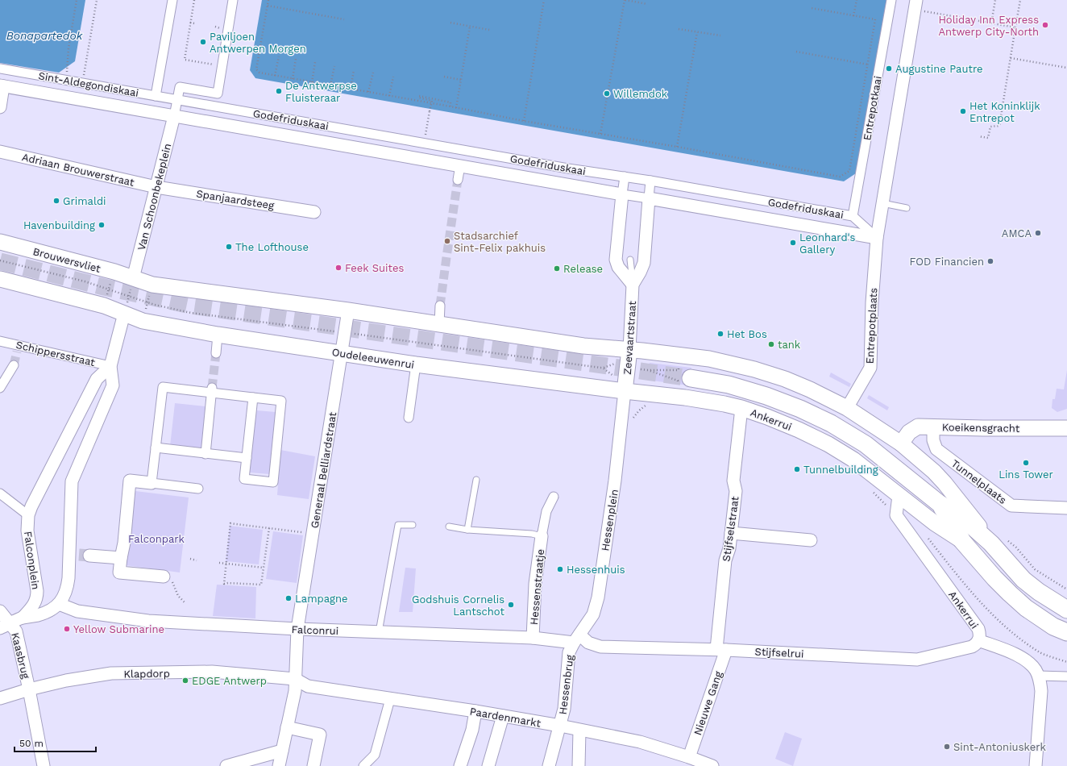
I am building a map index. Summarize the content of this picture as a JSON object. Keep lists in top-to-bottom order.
{
  "streets": {
    "main road": ["Ankerrui"],
    "street": [
      "Sint-Aldegondiskaai",
      "Entrepotkaai",
      "Godefriduskaai",
      "Adriaan Brouwerstraat",
      "Van Schoonbekeplein",
      "Spanjaardsteeg",
      "Brouwersvliet",
      "Entrepotplaats",
      "Zeevaartstraat",
      "Schippersstraat",
      "Oudeleeuwenrui",
      "Koeikensgracht",
      "Generaal Belliardstraat",
      "Tunnelplaats",
      "Hessenplein",
      "Stijfselstraat",
      "Falconplein",
      "Hessenstraatje",
      "Falconrui",
      "Stijfselrui",
      "Kaasbrug",
      "Klapdorp",
      "Hessenbrug",
      "Nieuwe Gang",
      "Paardenmarkt"
    ]
  },
  "crossings": [
    ["Sint-Aldegondiskaai", "Godefriduskaai"],
    ["Sint-Aldegondiskaai", "Van Schoonbekeplein"],
    ["Entrepotkaai", "Godefriduskaai"],
    ["Godefriduskaai", "Van Schoonbekeplein"],
    ["Godefriduskaai", "Entrepotplaats"],
    ["Godefriduskaai", "Zeevaartstraat"],
    ["Adriaan Brouwerstraat", "Van Schoonbekeplein"],
    ["Adriaan Brouwerstraat", "Spanjaardsteeg"],
    ["Van Schoonbekeplein", "Spanjaardsteeg"],
    ["Van Schoonbekeplein", "Brouwersvliet"],
    ["Zeevaartstraat", "Oudeleeuwenrui"],
    ["Zeevaartstraat", "Ankerrui"],
    ["Zeevaartstraat", "Hessenplein"],
    ["Schippersstraat", "Falconplein"],
    ["Oudeleeuwenrui", "Ankerrui"],
    ["Oudeleeuwenrui", "Generaal Belliardstraat"],
    ["Oudeleeuwenrui", "Hessenplein"],
    ["Ankerrui", "Hessenplein"],
    ["Ankerrui", "Stijfselstraat"],
    ["Ankerrui", "Stijfselrui"],
    ["Koeikensgracht", "Tunnelplaats"],
    ["Generaal Belliardstraat", "Falconrui"],
    ["Generaal Belliardstraat", "Klapdorp"],
    ["Generaal Belliardstraat", "Paardenmarkt"],
    ["Hessenplein", "Falconrui"],
    ["Hessenplein", "Stijfselrui"],
    ["Hessenplein", "Hessenbrug"],
    ["Stijfselstraat", "Stijfselrui"],
    ["Stijfselstraat", "Nieuwe Gang"],
    ["Hessenstraatje", "Falconrui"],
    ["Falconrui", "Stijfselrui"],
    ["Falconrui", "Hessenbrug"],
    ["Stijfselrui", "Hessenbrug"],
    ["Stijfselrui", "Nieuwe Gang"],
    ["Kaasbrug", "Klapdorp"],
    ["Klapdorp", "Paardenmarkt"],
    ["Hessenbrug", "Paardenmarkt"],
    ["Nieuwe Gang", "Paardenmarkt"]
  ],
  "water": ["Bonapartedok"],
  "parks": ["Falconpark"],
  "places": [
    "Holiday Inn Express Antwerp City-North",
    "Paviljoen Antwerpen Morgen",
    "Augustine Pautre",
    "De Antwerpse Fluisteraar",
    "Willemdok",
    "Het Koninklijk Entrepot",
    "Grimaldi",
    "Havenbuilding",
    "AMCA",
    "Stadsarchief Sint-Felix pakhuis",
    "Leonhard's Gallery",
    "The Lofthouse",
    "FOD Financien",
    "Feek Suites",
    "Release",
    "Het Bos",
    "tank",
    "Lins Tower",
    "Tunnelbuilding",
    "Hessenhuis",
    "Lampagne",
    "Godshuis Cornelis Lantschot",
    "Yellow Submarine",
    "EDGE Antwerp",
    "Sint-Antoniuskerk"
  ],
  "scale_bar": "50 m"
}
